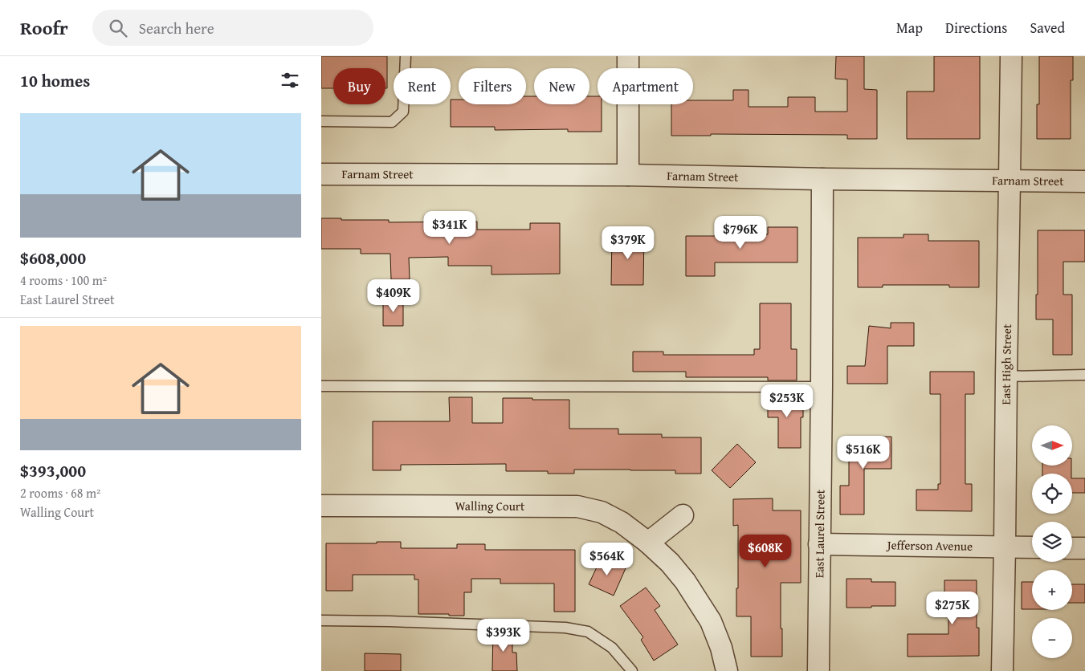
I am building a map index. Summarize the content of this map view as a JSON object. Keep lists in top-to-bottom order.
{
  "streets": {
    "street": [
      "Farnam Street",
      "East High Street",
      "Walling Court",
      "East Laurel Street",
      "Jefferson Avenue"
    ]
  },
  "crossings": [
    ["Farnam Street", "East High Street"],
    ["Farnam Street", "East Laurel Street"],
    ["East High Street", "Jefferson Avenue"],
    ["East Laurel Street", "Jefferson Avenue"]
  ],
  "north": "right",
  "page": {
    "header": "Roofr",
    "search": "Search here",
    "nav": ["Map", "Directions", "Saved"],
    "heading": "10 homes",
    "chip": [
      "Buy",
      "Rent",
      "Filters",
      "New",
      "Apartment"
    ],
    "list": [
      {
        "name": "$608,000",
        "note": "4 rooms · 100 m² · East Laurel Street"
      },
      {
        "name": "$393,000",
        "note": "2 rooms · 68 m² · Walling Court"
      }
    ],
    "price": [
      "$341K",
      "$796K",
      "$379K",
      "$409K",
      "$253K",
      "$516K",
      "$608K",
      "$564K",
      "$275K",
      "$393K"
    ],
    "map_buttons": ["+", "−"]
  }
}
